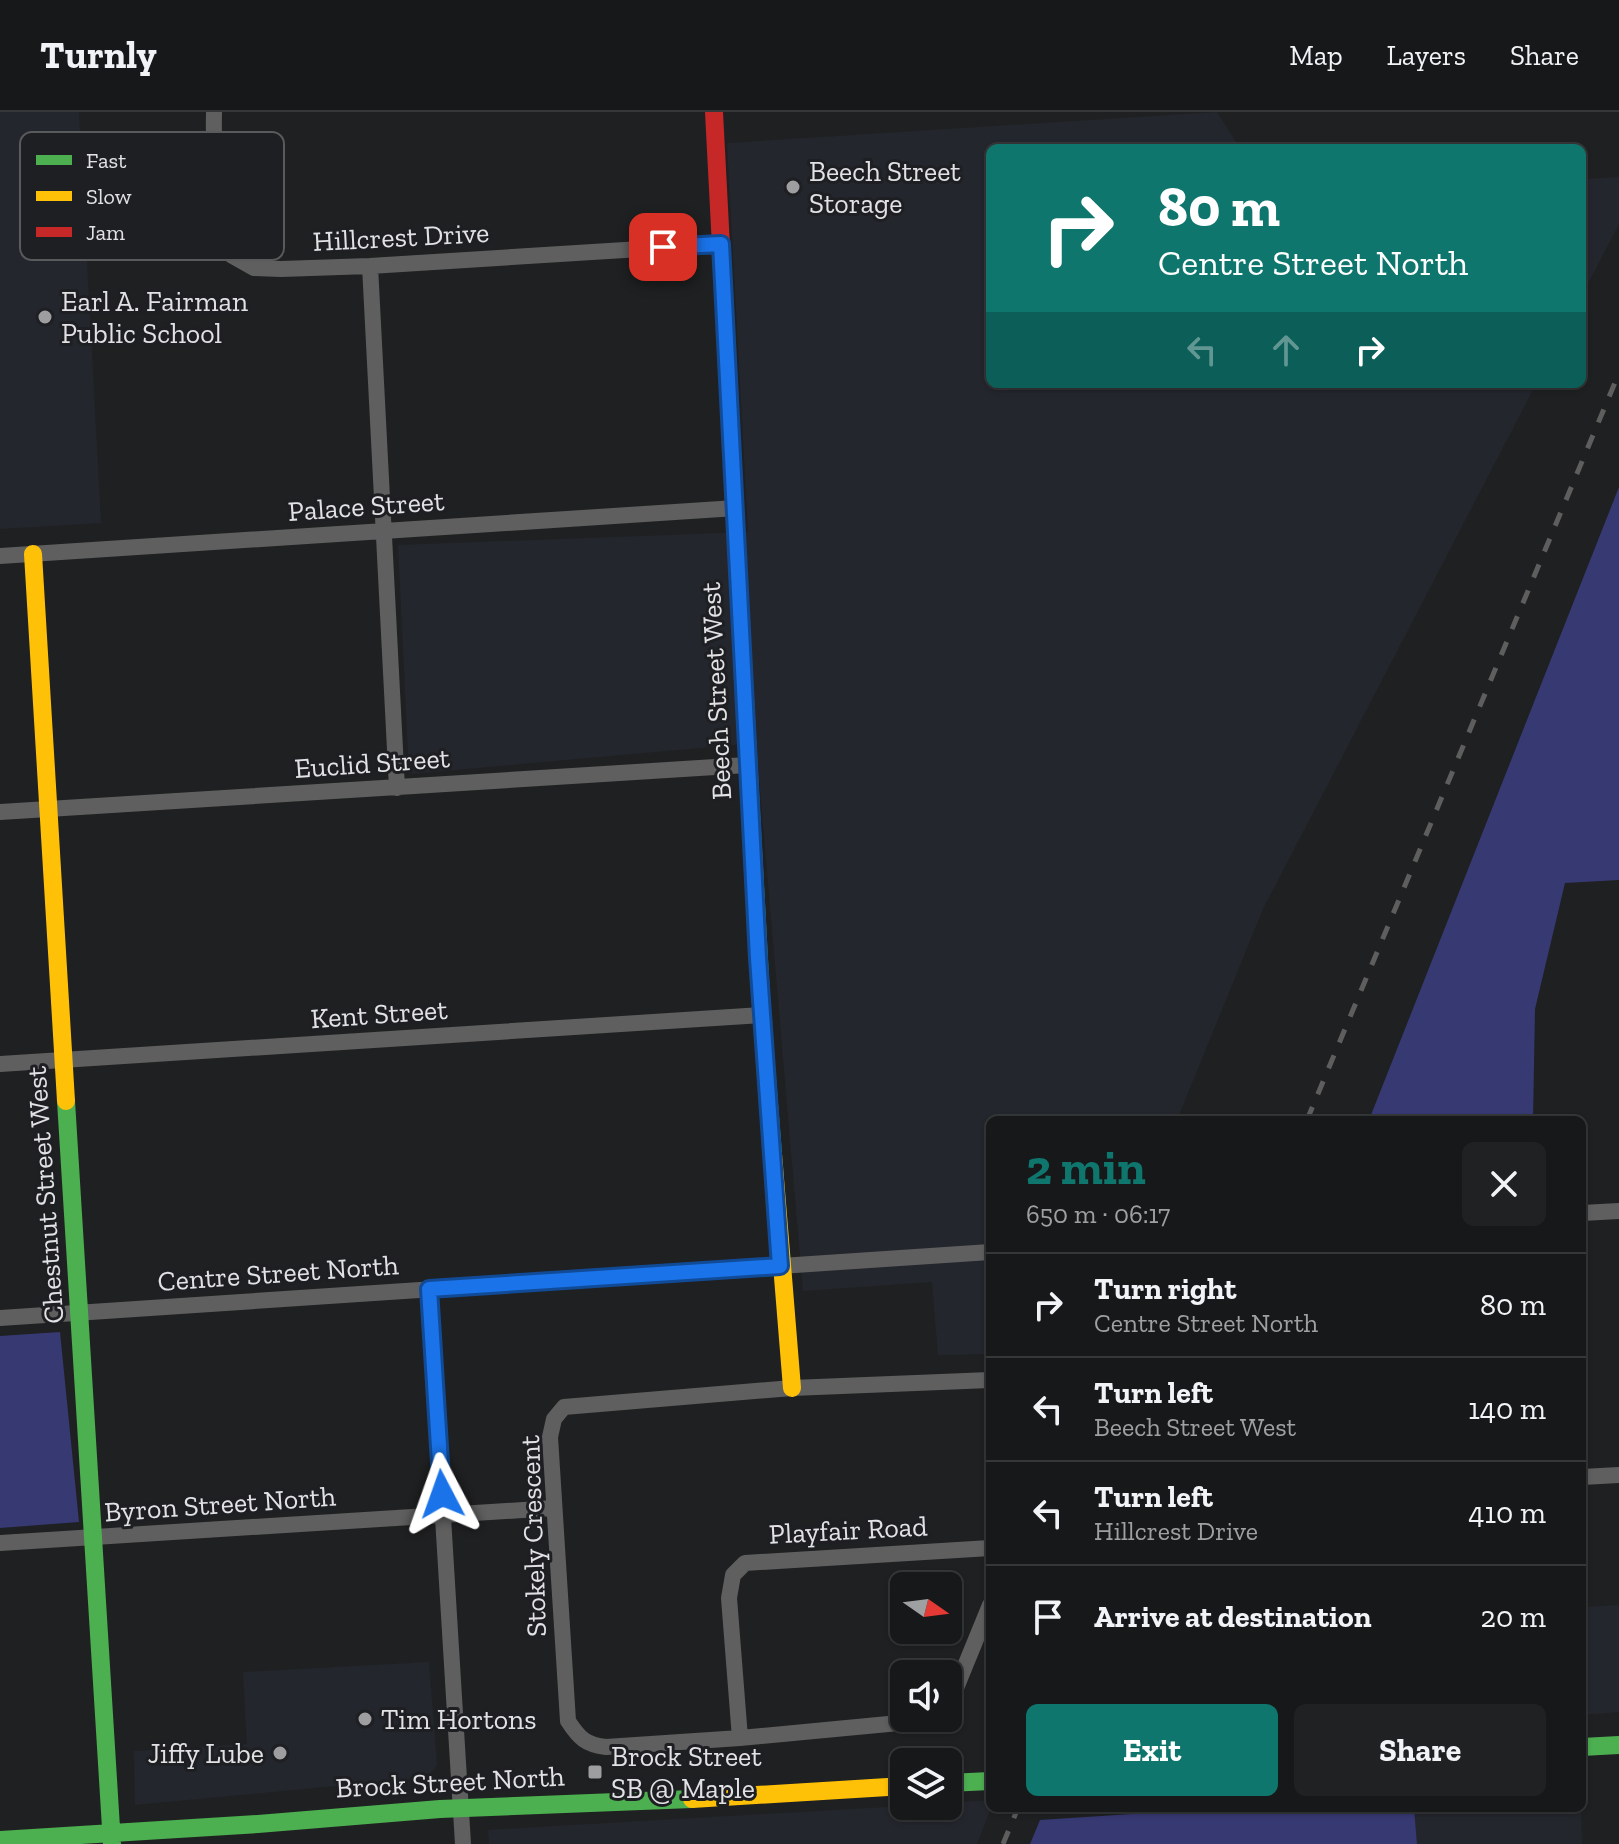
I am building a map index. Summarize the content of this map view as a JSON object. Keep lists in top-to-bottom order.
{
  "streets": {
    "street": [
      "Hillcrest Drive",
      "Palace Street",
      "Beech Street West",
      "Euclid Street",
      "Kent Street",
      "Chestnut Street West",
      "Centre Street North",
      "Byron Street North",
      "Playfair Road",
      "Stokely Crescent",
      "Brock Street North"
    ]
  },
  "crossings": [
    ["Hillcrest Drive", "Beech Street West"],
    ["Palace Street", "Beech Street West"],
    ["Palace Street", "Chestnut Street West"],
    ["Beech Street West", "Euclid Street"],
    ["Beech Street West", "Kent Street"],
    ["Beech Street West", "Centre Street North"],
    ["Beech Street West", "Stokely Crescent"],
    ["Euclid Street", "Chestnut Street West"],
    ["Kent Street", "Chestnut Street West"],
    ["Chestnut Street West", "Centre Street North"],
    ["Chestnut Street West", "Byron Street North"],
    ["Chestnut Street West", "Brock Street North"],
    ["Byron Street North", "Stokely Crescent"],
    ["Playfair Road", "Stokely Crescent"]
  ],
  "places": {
    "other": [
      "Beech Street Storage",
      "Earl A. Fairman Public School",
      "Tim Hortons",
      "Jiffy Lube"
    ],
    "transit": ["Brock Street SB @ Maple"]
  },
  "legend": ["Fast", "Slow", "Jam"],
  "north": "right",
  "page": {
    "header": "Turnly",
    "nav": ["Map", "Layers", "Share"],
    "turn": ["80 m", "Centre Street North"],
    "heading": ["2 min", "650 m · 06:17"],
    "list": [
      {
        "name": "Turn right",
        "note": "Centre Street North",
        "value": "80 m"
      },
      {
        "name": "Turn left",
        "note": "Beech Street West",
        "value": "140 m"
      },
      {
        "name": "Turn left",
        "note": "Hillcrest Drive",
        "value": "410 m"
      },
      {
        "name": "Arrive at destination",
        "value": "20 m"
      }
    ],
    "buttons": ["Exit", "Share"]
  }
}
